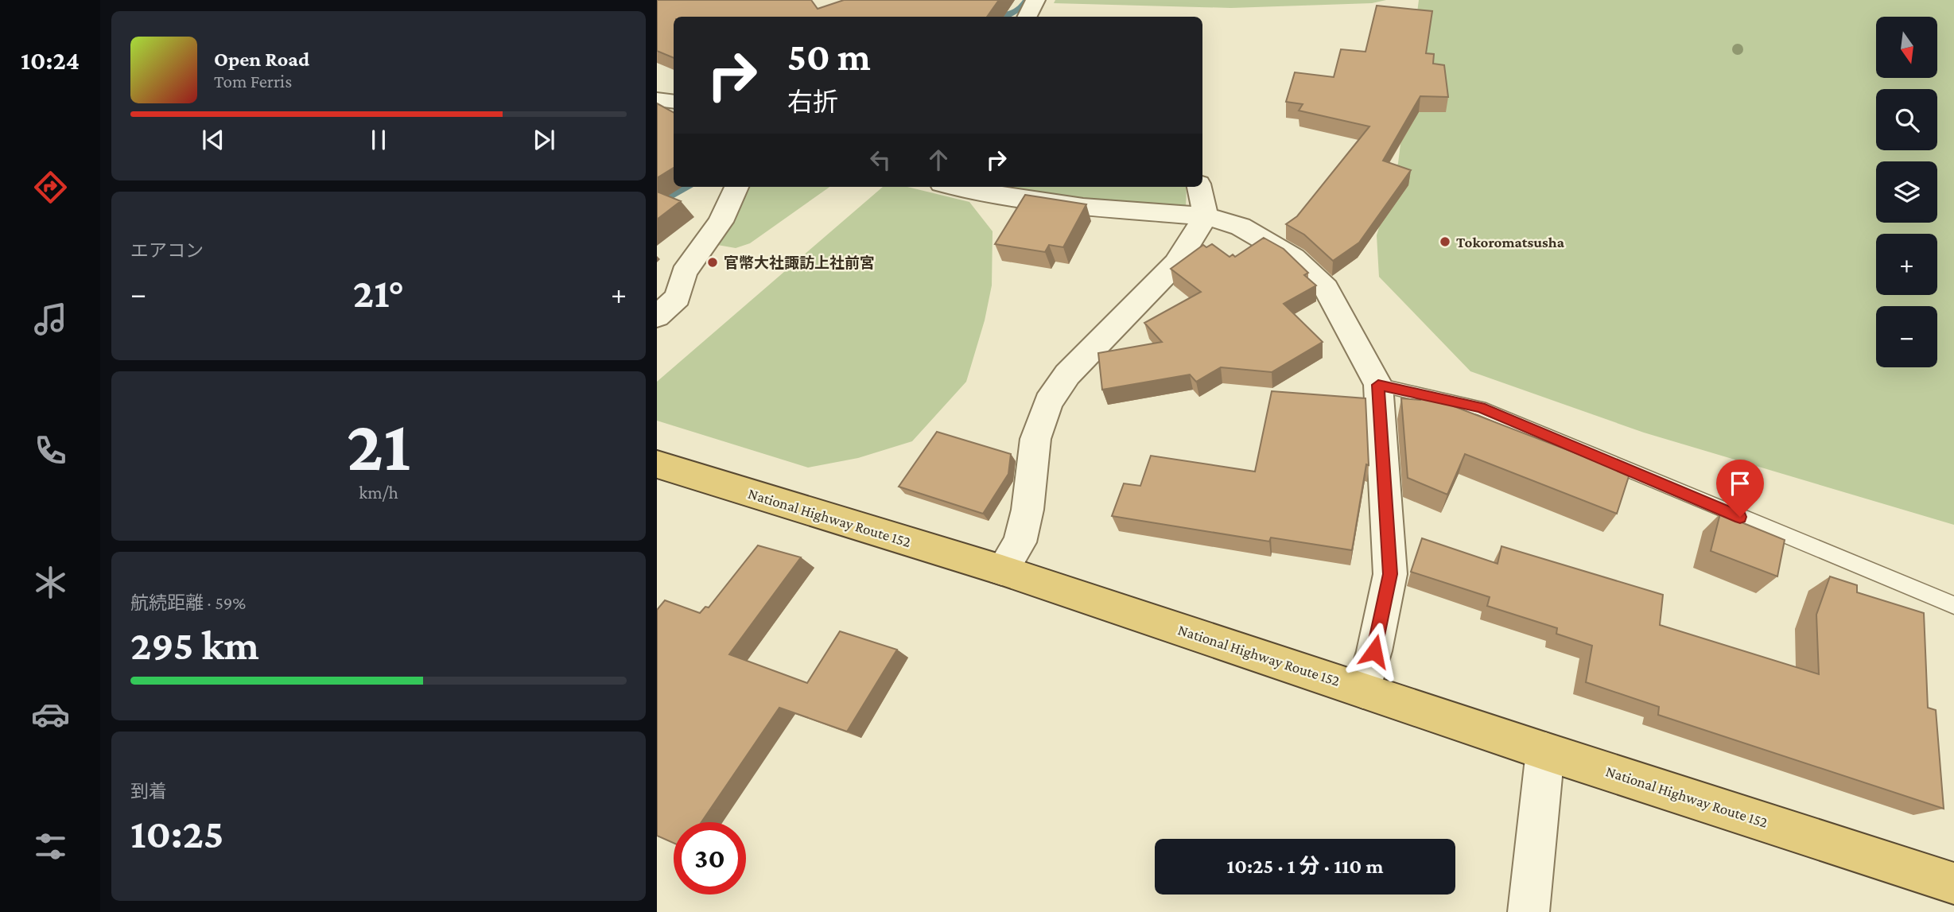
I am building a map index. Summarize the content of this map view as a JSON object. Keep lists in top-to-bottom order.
{
  "streets": {
    "highway": ["National Highway Route 152"]
  },
  "places": ["Tokoromatsusha", "官幣大社諏訪上社前宮"],
  "north": "bottom",
  "page": {
    "tabs": "10:24",
    "map_buttons": ["+", "−"],
    "turn": ["50 m", "右折"],
    "song": ["Open Road", "Tom Ferris"],
    "tile": [
      "エアコン",
      ["21", "km/h"],
      ["航続距離 · 59%", "295 km"],
      ["到着", "10:25"]
    ],
    "heat": ["−", "21°", "+"],
    "limit": "30",
    "trip": "10:25 · 1 分 · 110 m"
  }
}
